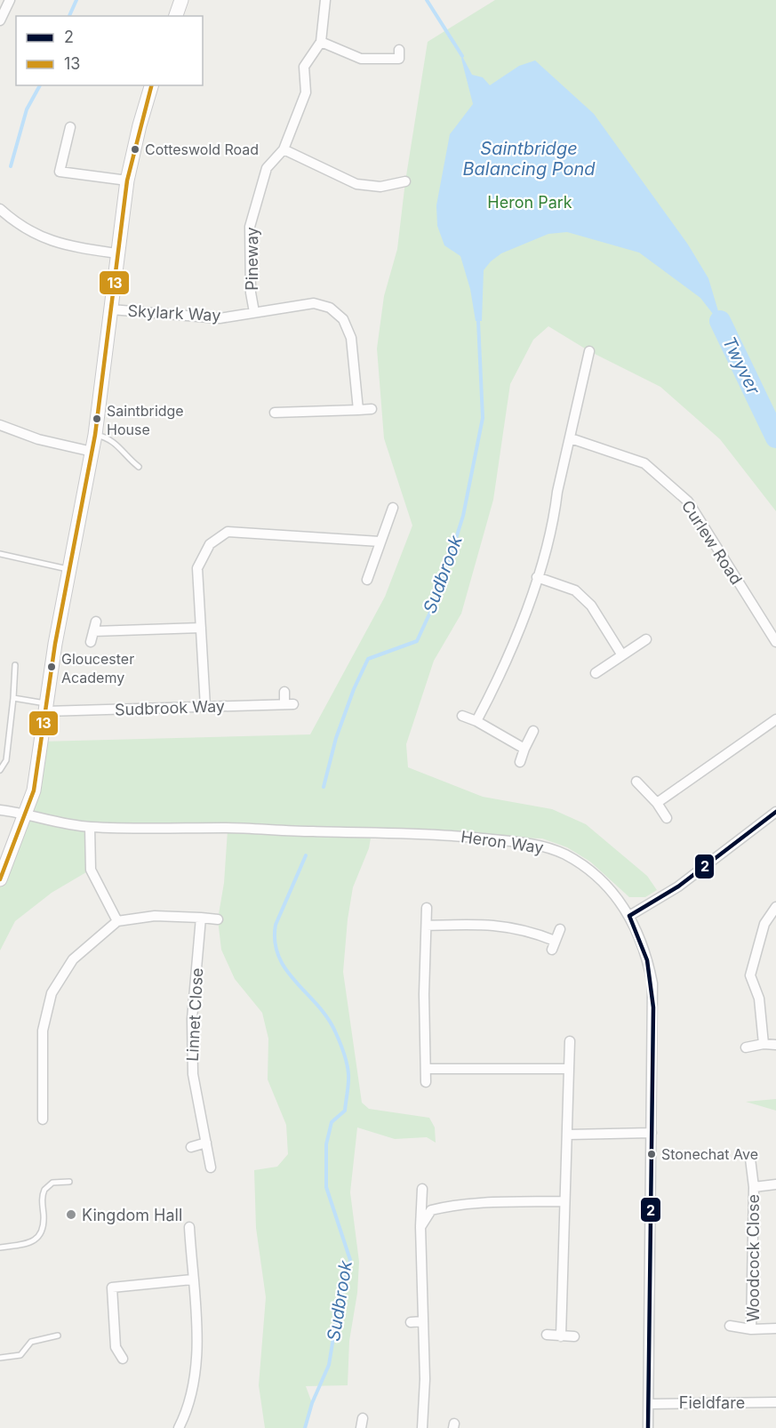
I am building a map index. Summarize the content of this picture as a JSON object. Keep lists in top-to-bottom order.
{
  "streets": {
    "street": [
      "Pineway",
      "Skylark Way",
      "Curlew Road",
      "Sudbrook Way",
      "Heron Way",
      "Linnet Close",
      "Woodcock Close",
      "Fieldfare"
    ]
  },
  "crossings": [
    ["Pineway", "Skylark Way"],
    ["Heron Way", "Fieldfare"]
  ],
  "water": ["Saintbridge Balancing Pond", "Twyver", "Sudbrook"],
  "parks": ["Heron Park"],
  "places": [
    "Cotteswold Road",
    "Saintbridge House",
    "Gloucester Academy",
    "Stonechat Ave",
    "Kingdom Hall"
  ],
  "lines": ["transit line 13", "transit line 2"],
  "legend": ["2", "13"]
}
